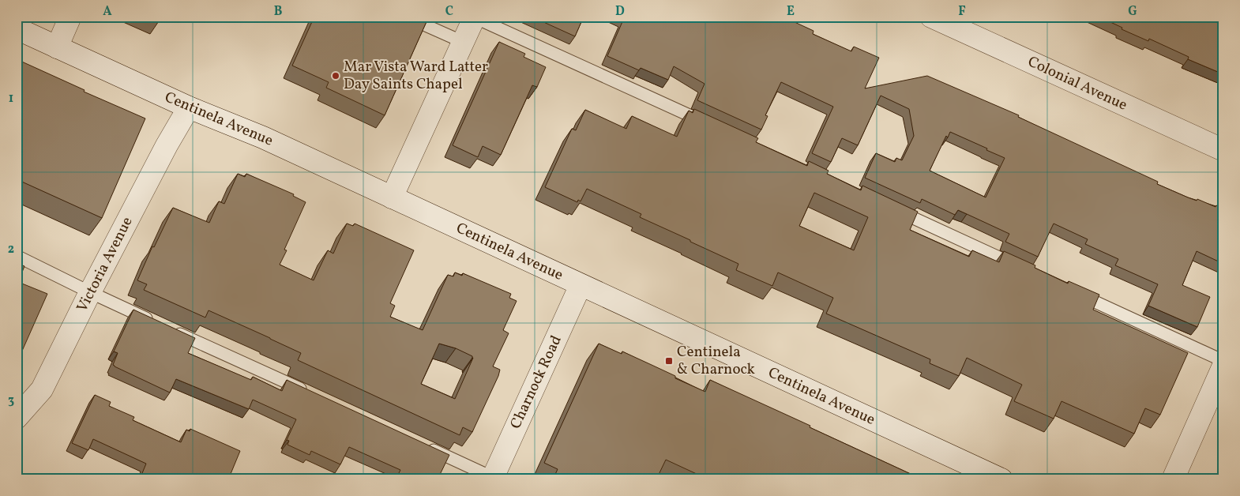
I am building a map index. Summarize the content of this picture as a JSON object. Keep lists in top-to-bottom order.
{
  "streets": {
    "street": [
      "Colonial Avenue",
      "Centinela Avenue",
      "Victoria Avenue",
      "Charnock Road"
    ]
  },
  "crossings": [
    ["Centinela Avenue", "Victoria Avenue"],
    ["Centinela Avenue", "Charnock Road"]
  ],
  "places": {
    "other": ["Mar Vista Ward Latter Day Saints Chapel"],
    "transit": ["Centinela & Charnock"]
  },
  "grid": {
    "columns": [
      "A",
      "B",
      "C",
      "D",
      "E",
      "F",
      "G"
    ],
    "rows": ["1", "2", "3"]
  }
}
